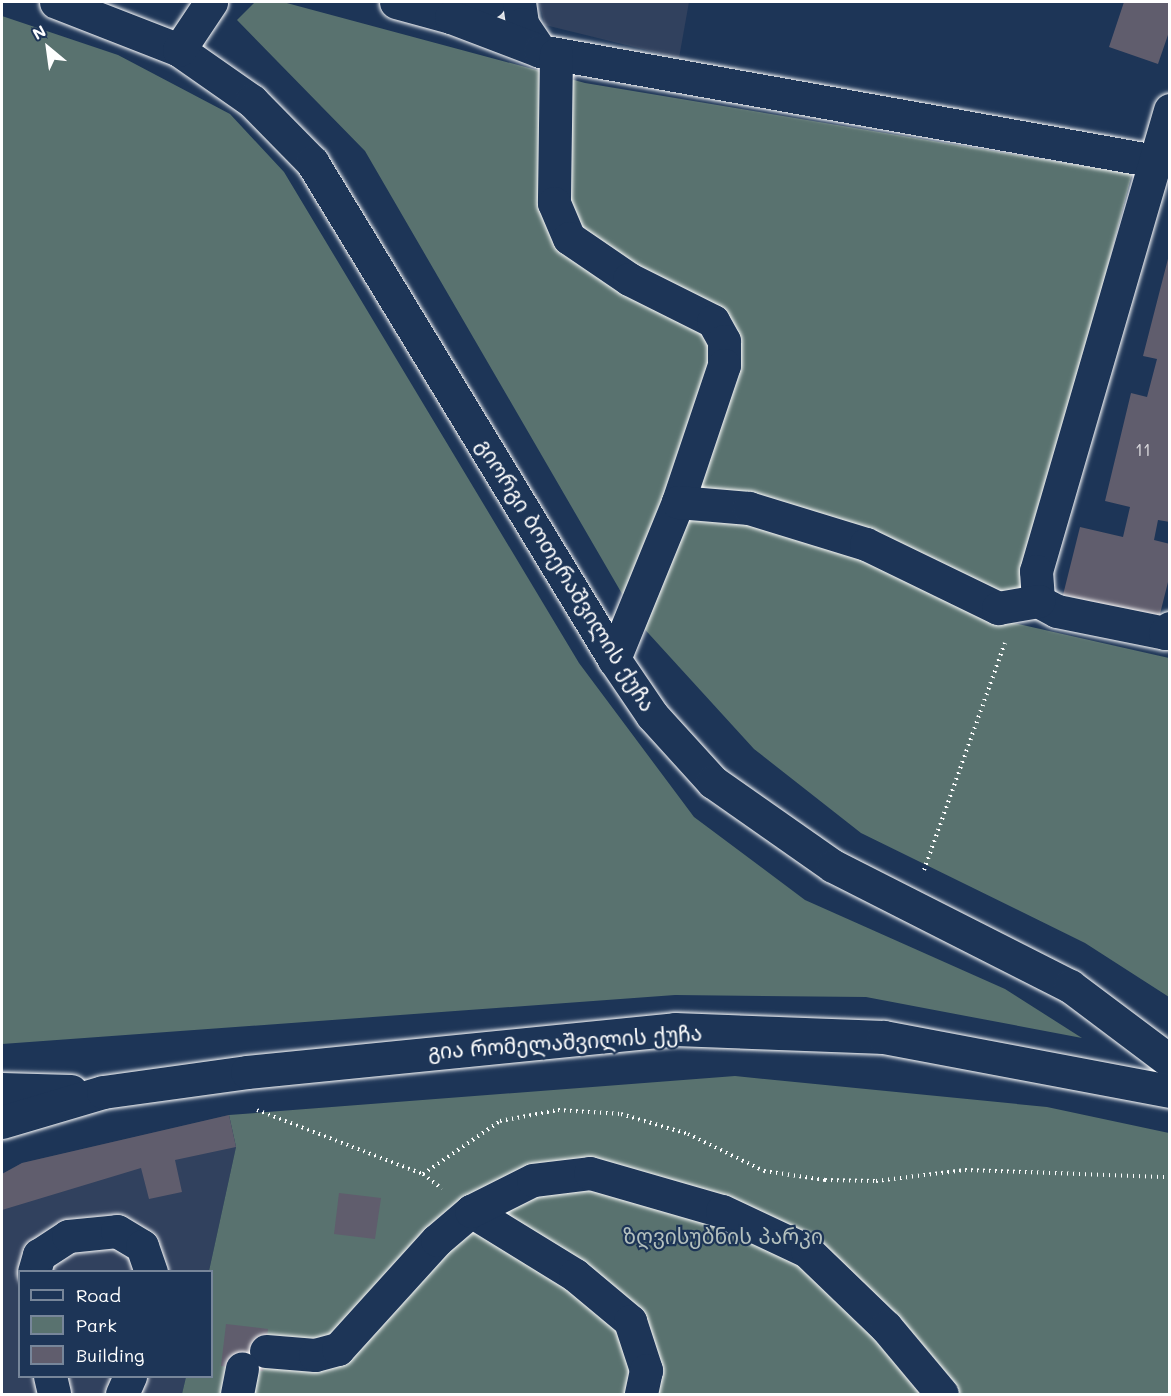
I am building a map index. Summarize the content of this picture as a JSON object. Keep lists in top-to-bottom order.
{
  "streets": {
    "street": ["გიორგი ბოთერაშვილის ქუჩა", "გია რომელაშვილის ქუჩა"]
  },
  "parks": ["ზღვისუბნის პარკი"],
  "house_numbers": ["11"],
  "legend": ["Road", "Park", "Building"],
  "north": "top left"
}
